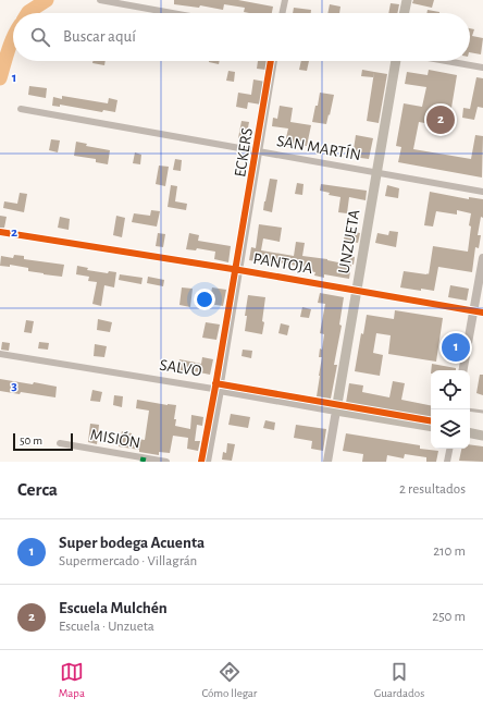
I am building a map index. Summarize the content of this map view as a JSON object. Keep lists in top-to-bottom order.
{
  "streets": {
    "main road": ["UNZUETA", "SALVO"],
    "street": [
      "SAN MARTÍN",
      "ECKERS",
      "PANTOJA",
      "MISIÓN"
    ]
  },
  "crossings": [
    ["SAN MARTÍN", "ECKERS"],
    ["SAN MARTÍN", "UNZUETA"],
    ["ECKERS", "PANTOJA"],
    ["ECKERS", "SALVO"],
    ["UNZUETA", "PANTOJA"],
    ["UNZUETA", "SALVO"]
  ],
  "scale_bar": "50 m",
  "page": {
    "search": "Buscar aquí",
    "pins": ["2", "1"],
    "scale": "50 m",
    "heading": ["Cerca", "2 resultados"],
    "list": [
      {
        "mark": "1",
        "name": "Super bodega Acuenta",
        "note": "Supermercado · Villagrán",
        "value": "210 m"
      },
      {
        "mark": "2",
        "name": "Escuela Mulchén",
        "note": "Escuela · Unzueta",
        "value": "250 m"
      }
    ],
    "nav": ["Mapa", "Cómo llegar", "Guardados"]
  },
  "grid": {
    "rows": ["1", "2", "3"]
  }
}
